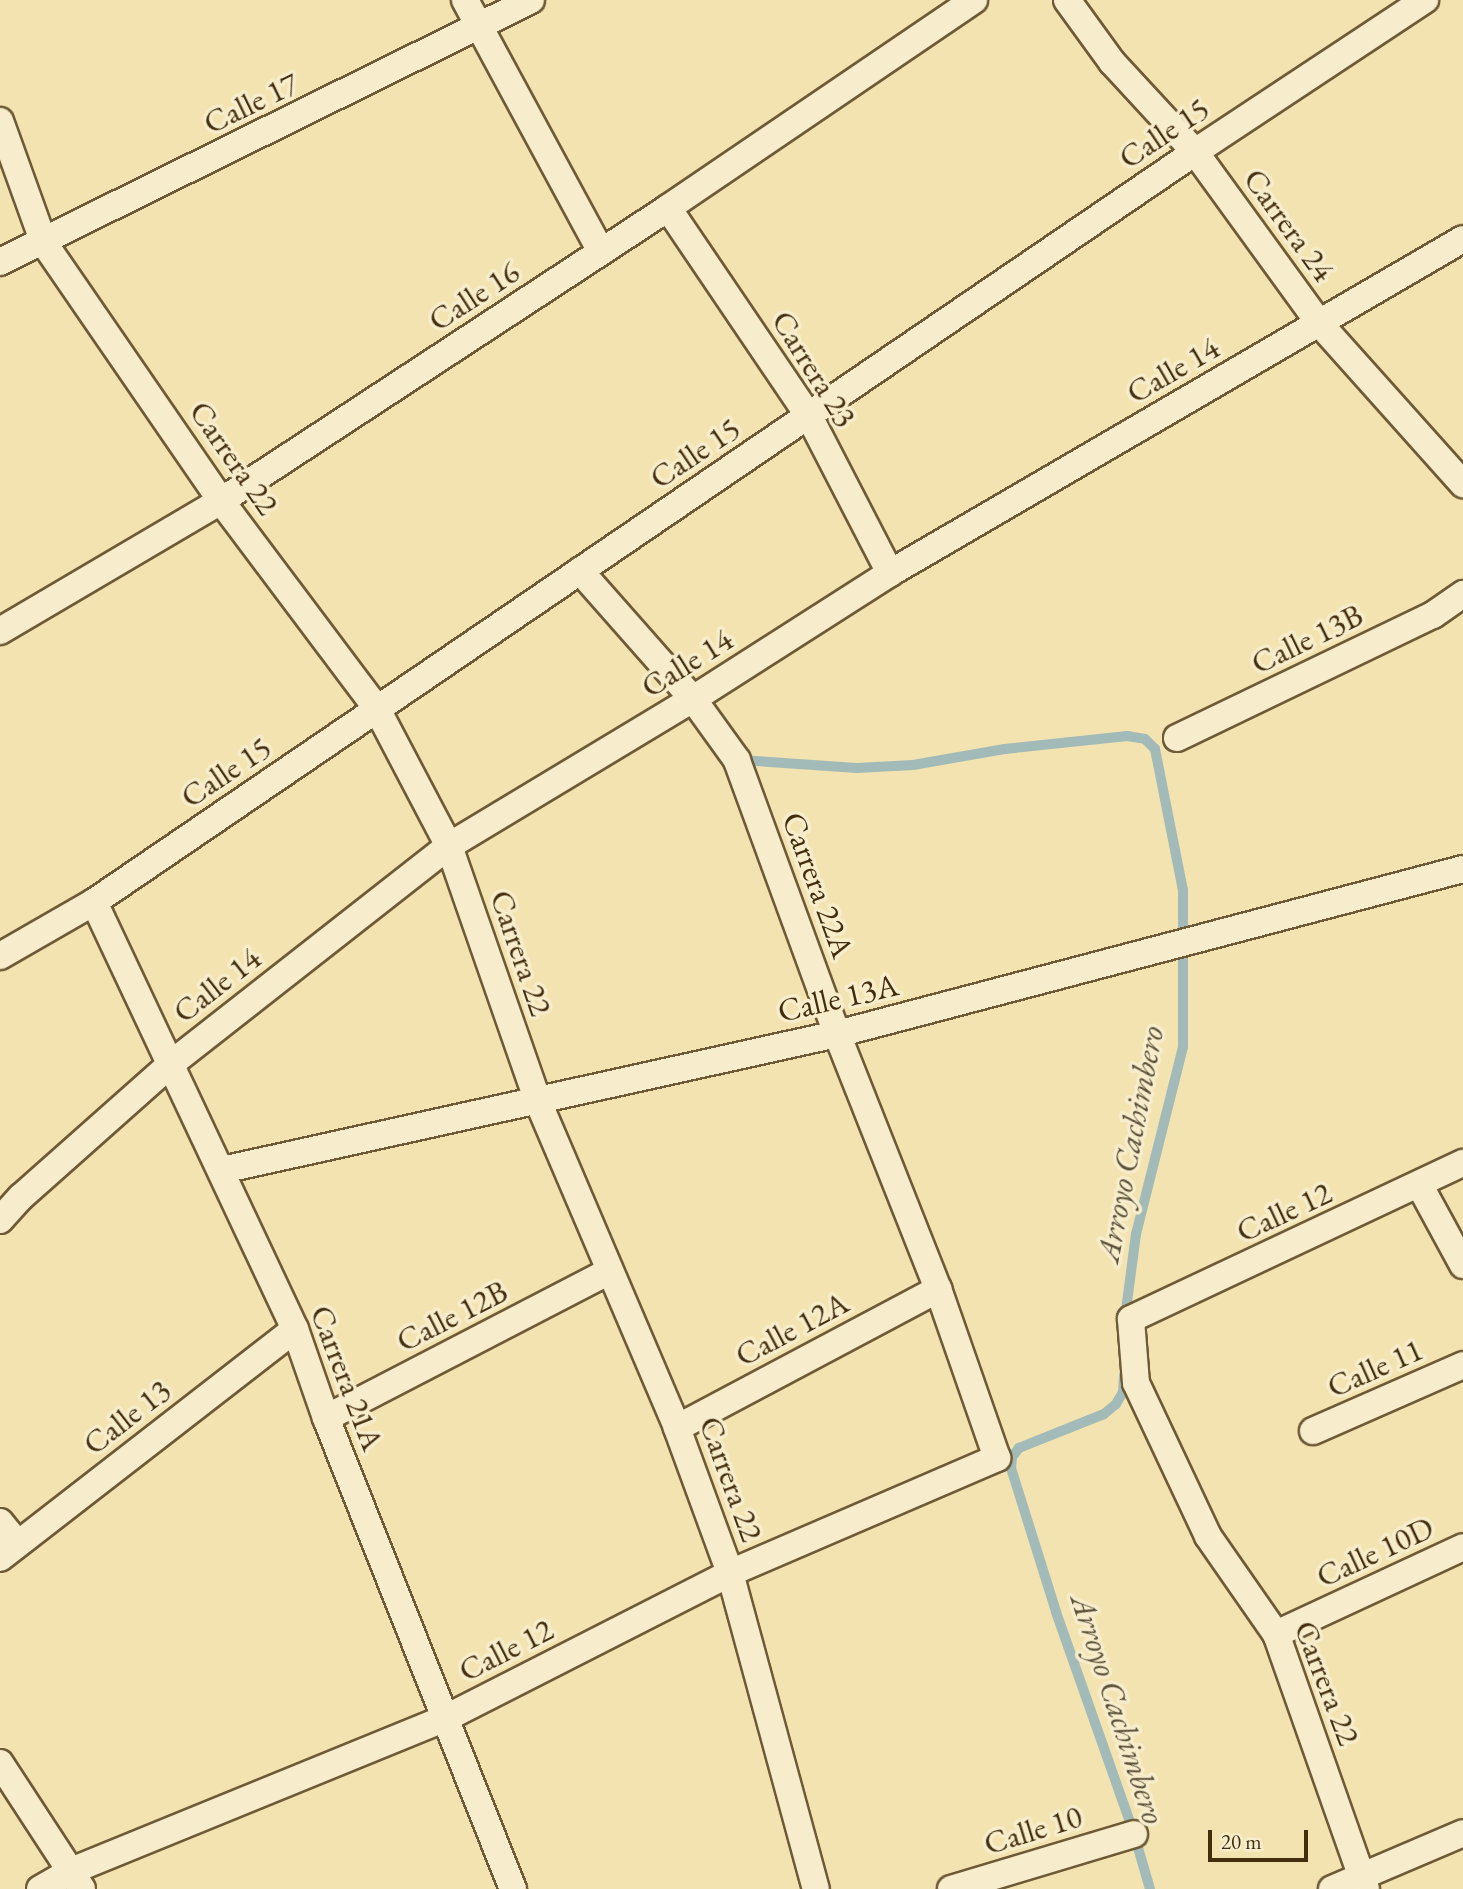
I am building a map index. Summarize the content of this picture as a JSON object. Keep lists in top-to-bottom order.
{
  "streets": {
    "street": [
      "Calle 17",
      "Calle 15",
      "Carrera 24",
      "Calle 16",
      "Carrera 23",
      "Calle 14",
      "Carrera 22",
      "Calle 13B",
      "Carrera 22A",
      "Calle 13A",
      "Calle 12",
      "Calle 12B",
      "Calle 12A",
      "Calle 11",
      "Carrera 21A",
      "Calle 13",
      "Calle 10D",
      "Calle 10"
    ]
  },
  "crossings": [
    ["Calle 17", "Carrera 22"],
    ["Calle 15", "Carrera 24"],
    ["Calle 15", "Carrera 23"],
    ["Calle 15", "Carrera 22"],
    ["Calle 15", "Carrera 22A"],
    ["Calle 15", "Carrera 21A"],
    ["Carrera 24", "Calle 14"],
    ["Calle 16", "Carrera 23"],
    ["Calle 16", "Carrera 22"],
    ["Carrera 23", "Calle 14"],
    ["Calle 14", "Carrera 22"],
    ["Calle 14", "Carrera 22A"],
    ["Calle 14", "Carrera 21A"],
    ["Carrera 22", "Calle 13A"],
    ["Carrera 22", "Calle 12"],
    ["Carrera 22", "Calle 12B"],
    ["Carrera 22", "Calle 12A"],
    ["Carrera 22", "Calle 10D"],
    ["Carrera 22A", "Calle 13A"],
    ["Carrera 22A", "Calle 12"],
    ["Carrera 22A", "Calle 12A"],
    ["Calle 13A", "Carrera 21A"],
    ["Calle 12", "Carrera 21A"],
    ["Calle 12B", "Carrera 21A"],
    ["Carrera 21A", "Calle 13"]
  ],
  "water": ["Arroyo Cachimbero"],
  "scale_bar": "20 m"
}
